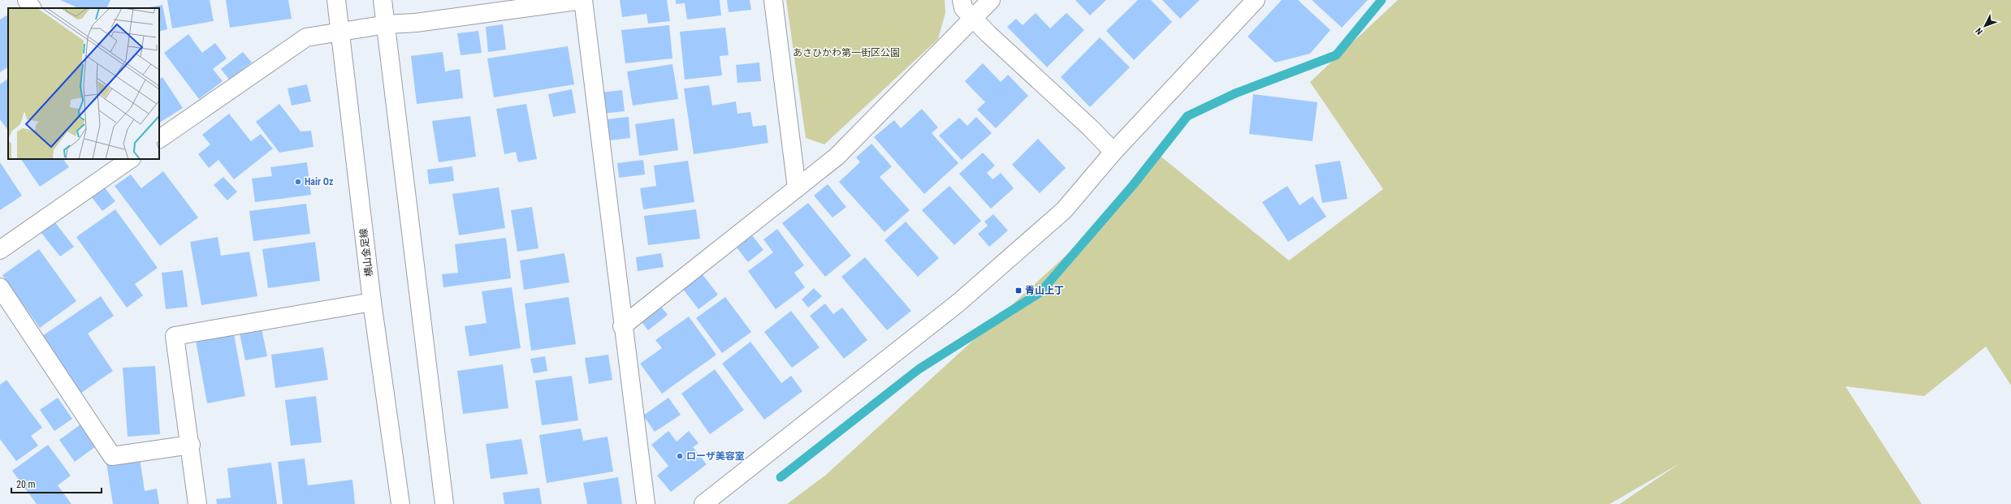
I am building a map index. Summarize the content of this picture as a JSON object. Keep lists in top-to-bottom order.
{
  "streets": {
    "street": ["横山金足線"]
  },
  "parks": ["あさひかわ第一街区公園"],
  "places": {
    "other": ["Hair Oz", "ローザ美容室"],
    "transit": ["青山上丁"]
  },
  "scale_bar": "20 m",
  "north": "bottom left"
}
